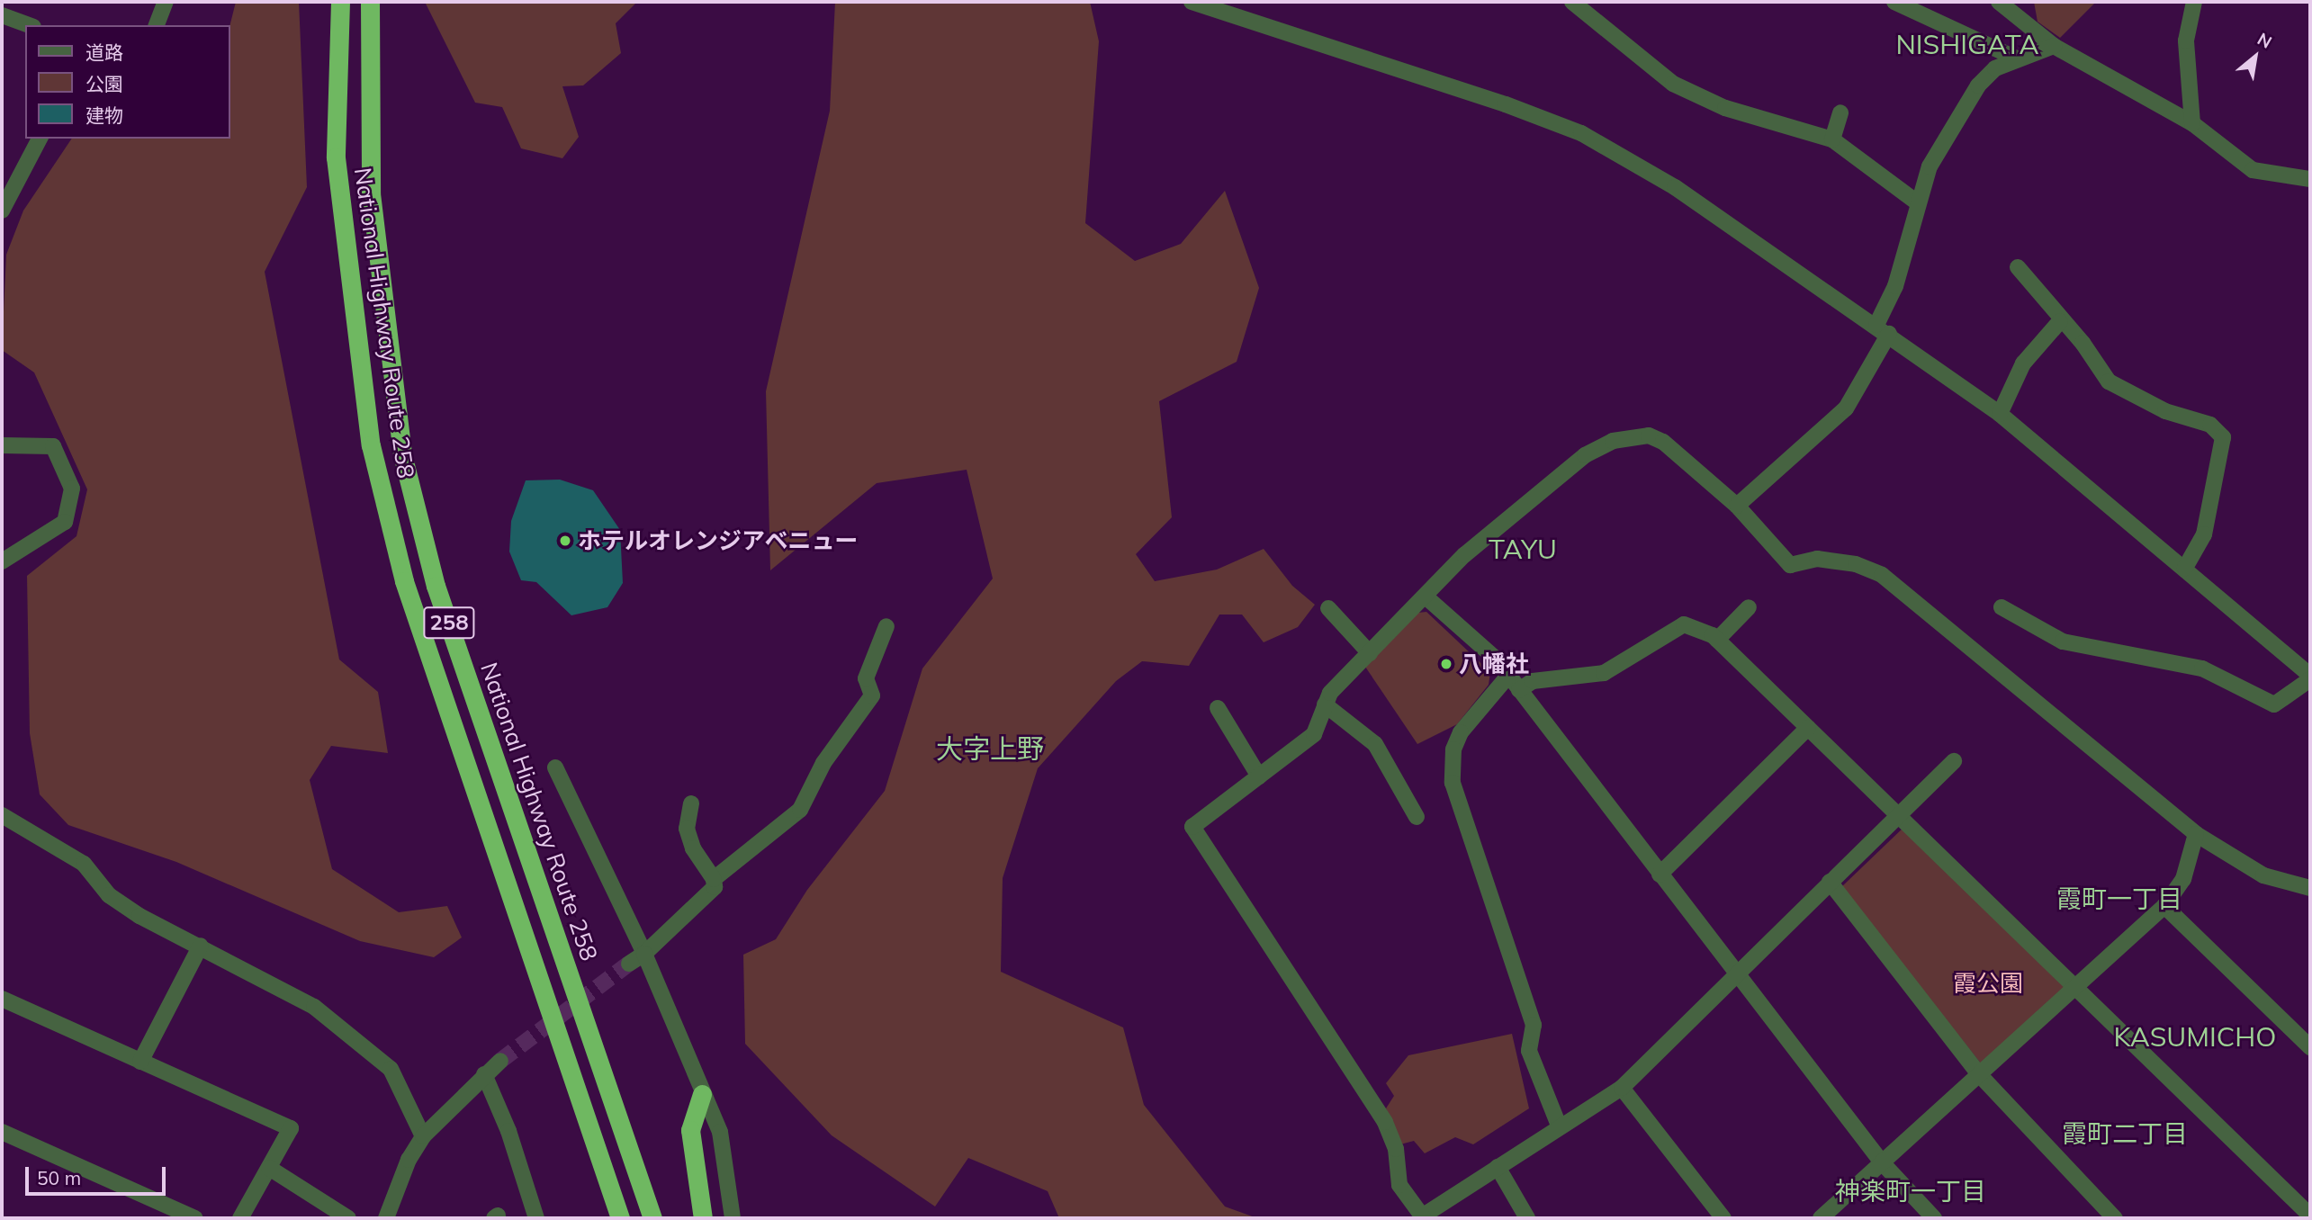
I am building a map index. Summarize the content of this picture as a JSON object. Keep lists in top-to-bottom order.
{
  "streets": {
    "highway": ["National Highway Route 258", "258"]
  },
  "districts": [
    "NISHIGATA",
    "TAYU",
    "大字上野",
    "霞町一丁目",
    "KASUMICHO",
    "霞町二丁目",
    "神楽町一丁目"
  ],
  "parks": ["霞公園"],
  "places": ["ホテルオレンジアベニュー", "八幡社"],
  "legend": ["道路", "公園", "建物"],
  "scale_bar": "50 m",
  "north": "top right"
}
